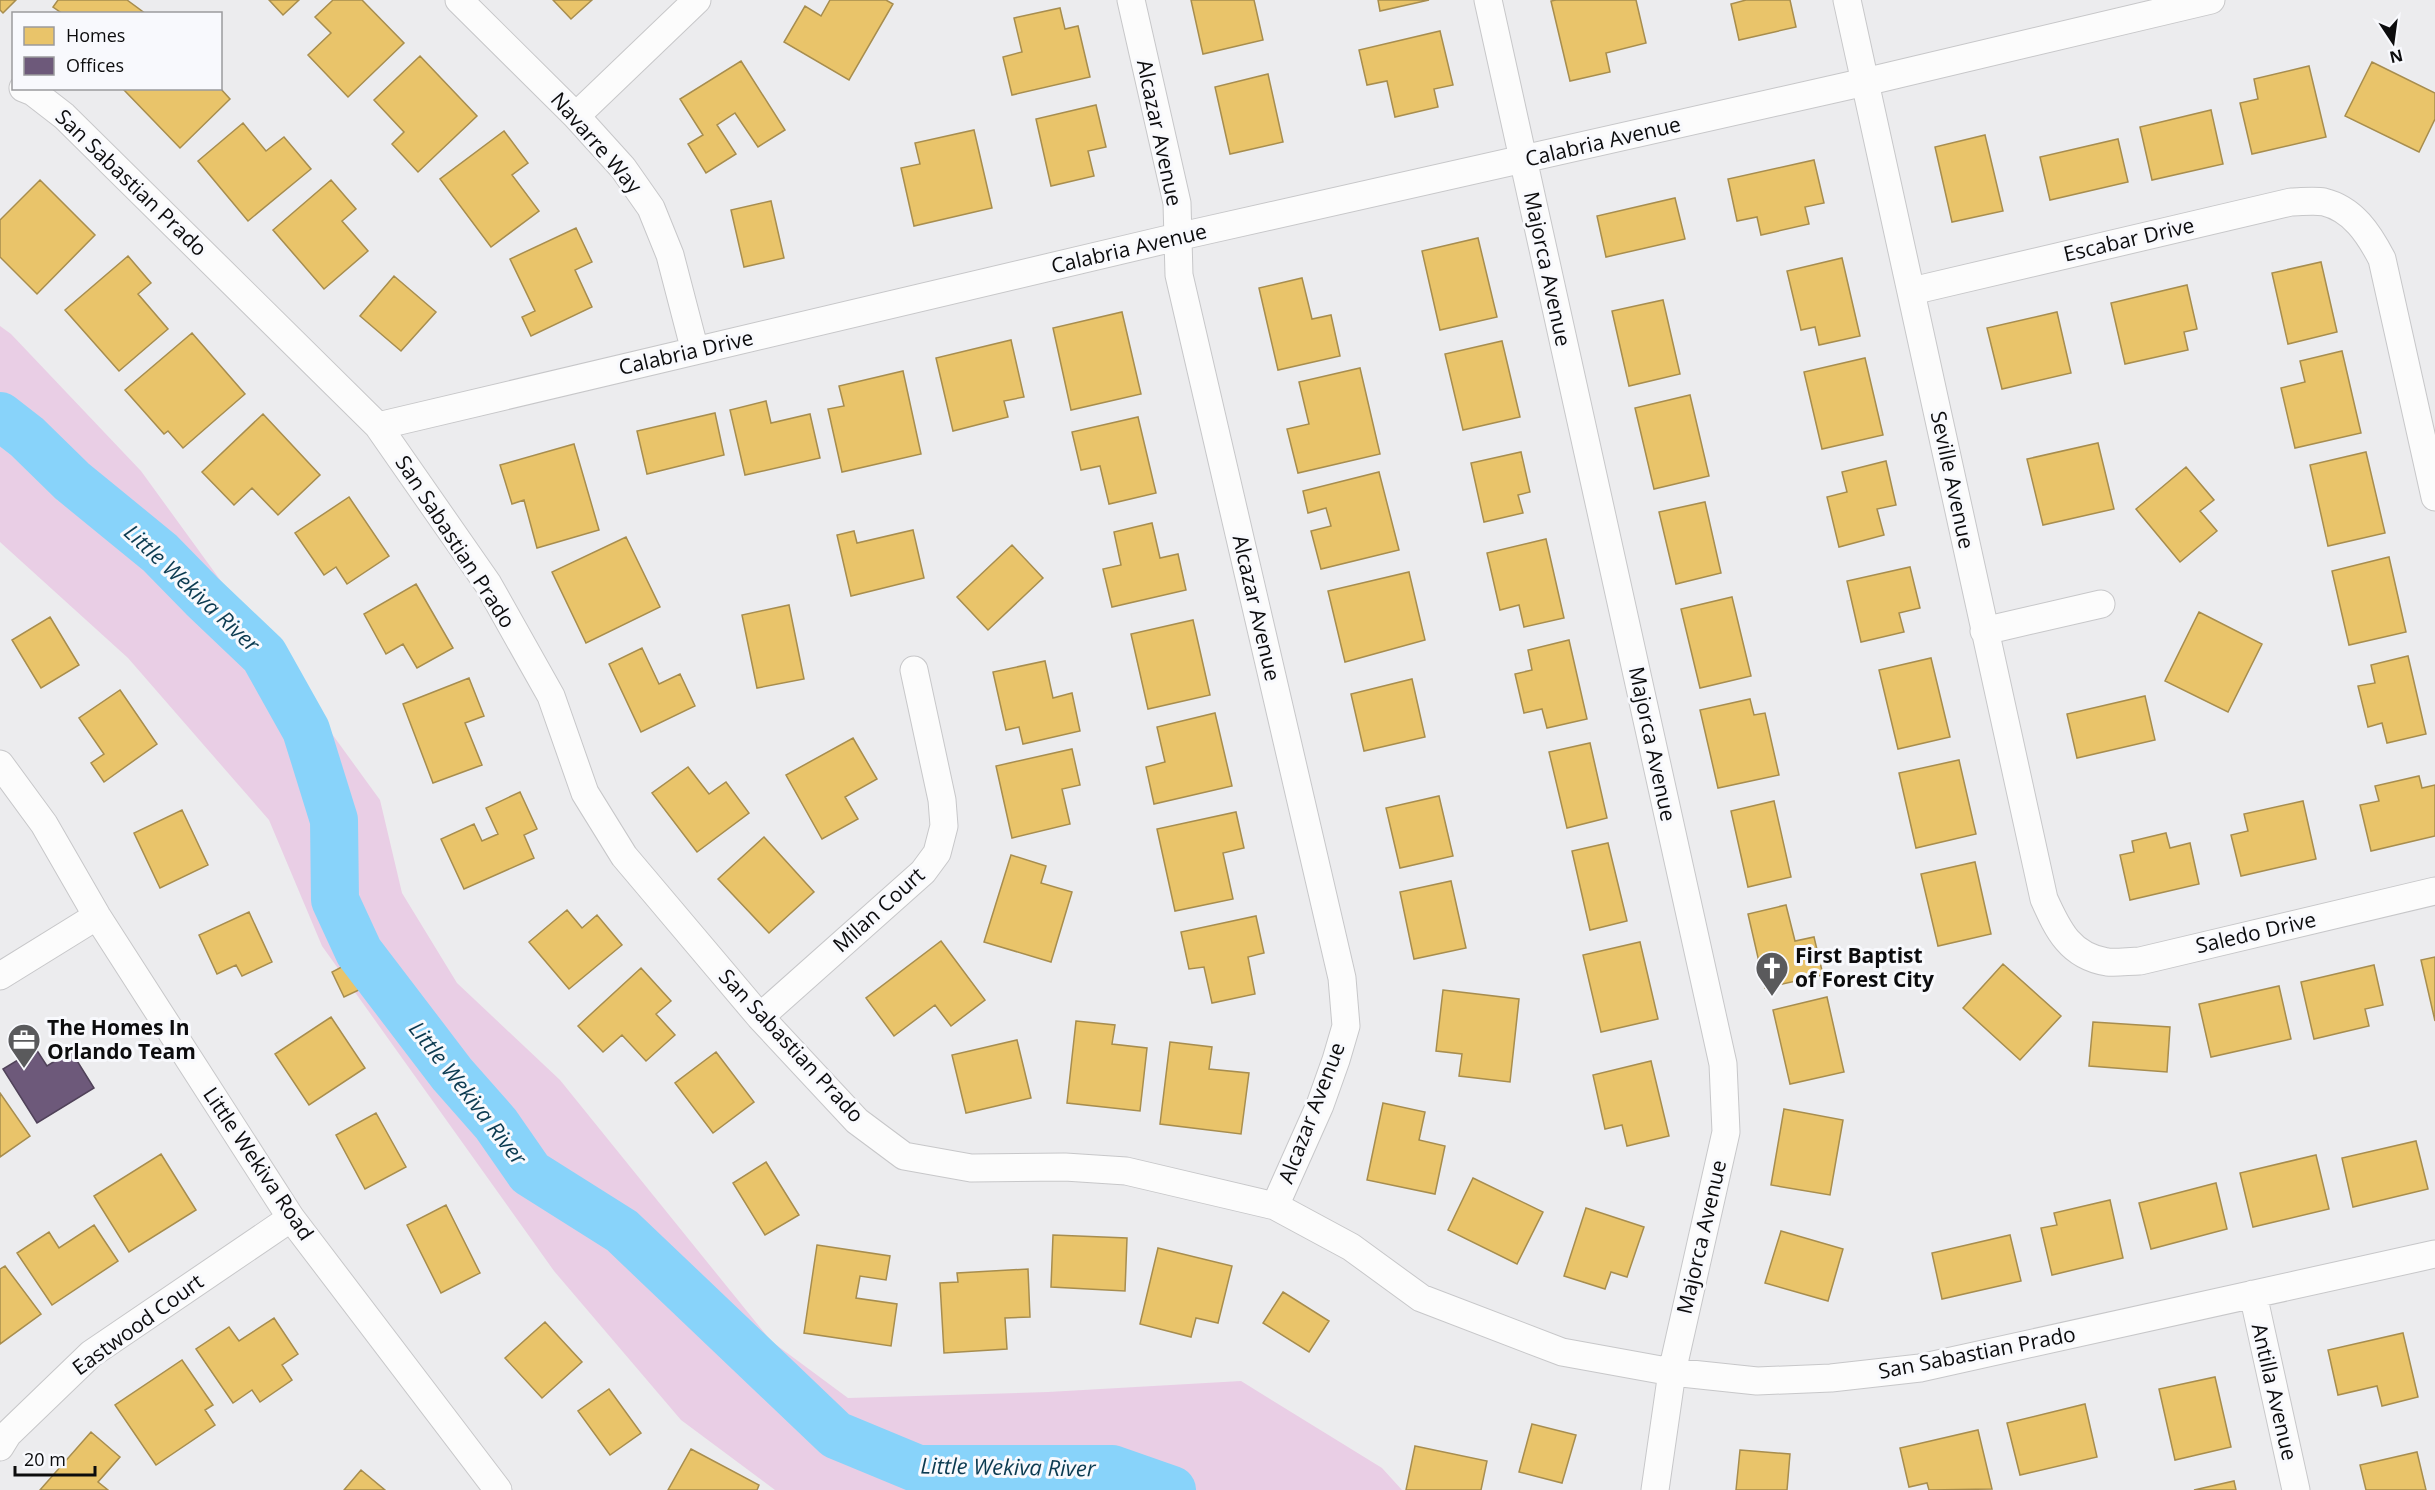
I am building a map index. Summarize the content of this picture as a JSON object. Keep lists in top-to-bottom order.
{
  "streets": {
    "street": [
      "Alcazar Avenue",
      "Calabria Avenue",
      "Navarre Way",
      "San Sabastian Prado",
      "Escabar Drive",
      "Majorca Avenue",
      "Calabria Drive",
      "Seville Avenue",
      "Milan Court",
      "Saledo Drive",
      "Little Wekiva Road",
      "Eastwood Court",
      "Antilla Avenue"
    ]
  },
  "crossings": [
    ["Alcazar Avenue", "Calabria Avenue"],
    ["Alcazar Avenue", "San Sabastian Prado"],
    ["Calabria Avenue", "Majorca Avenue"],
    ["Calabria Avenue", "Calabria Drive"],
    ["Calabria Avenue", "Seville Avenue"],
    ["Navarre Way", "Calabria Drive"],
    ["San Sabastian Prado", "Majorca Avenue"],
    ["San Sabastian Prado", "Calabria Drive"],
    ["San Sabastian Prado", "Milan Court"],
    ["San Sabastian Prado", "Antilla Avenue"],
    ["Escabar Drive", "Seville Avenue"],
    ["Seville Avenue", "Saledo Drive"],
    ["Little Wekiva Road", "Eastwood Court"]
  ],
  "water": ["Little Wekiva River"],
  "places": {
    "church": ["First Baptist of Forest City"],
    "office": ["The Homes In Orlando Team"]
  },
  "legend": ["Homes", "Offices"],
  "scale_bar": "20 m",
  "north": "bottom"
}
